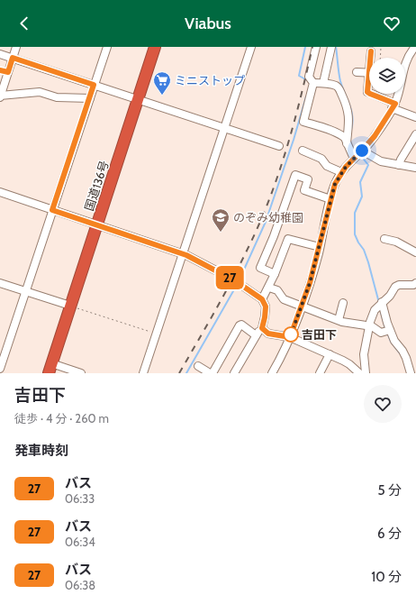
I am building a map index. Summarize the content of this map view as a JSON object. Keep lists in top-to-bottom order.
{
  "streets": {
    "highway": ["国道136号"]
  },
  "places": {
    "supermarket": ["ミニストップ"],
    "school or university": ["のぞみ幼稚園"],
    "other": ["吉田下"]
  },
  "lines": ["bus line 27"],
  "page": {
    "header": "Viabus",
    "on_map": "27",
    "heading": [
      ["吉田下", "徒歩 · 4 分 · 260 m"],
      "発車時刻"
    ],
    "list": [
      {
        "mark": "27",
        "name": "バス",
        "note": "06:33",
        "value": "5 分"
      },
      {
        "mark": "27",
        "name": "バス",
        "note": "06:34",
        "value": "6 分"
      },
      {
        "mark": "27",
        "name": "バス",
        "note": "06:38",
        "value": "10 分"
      }
    ]
  }
}
